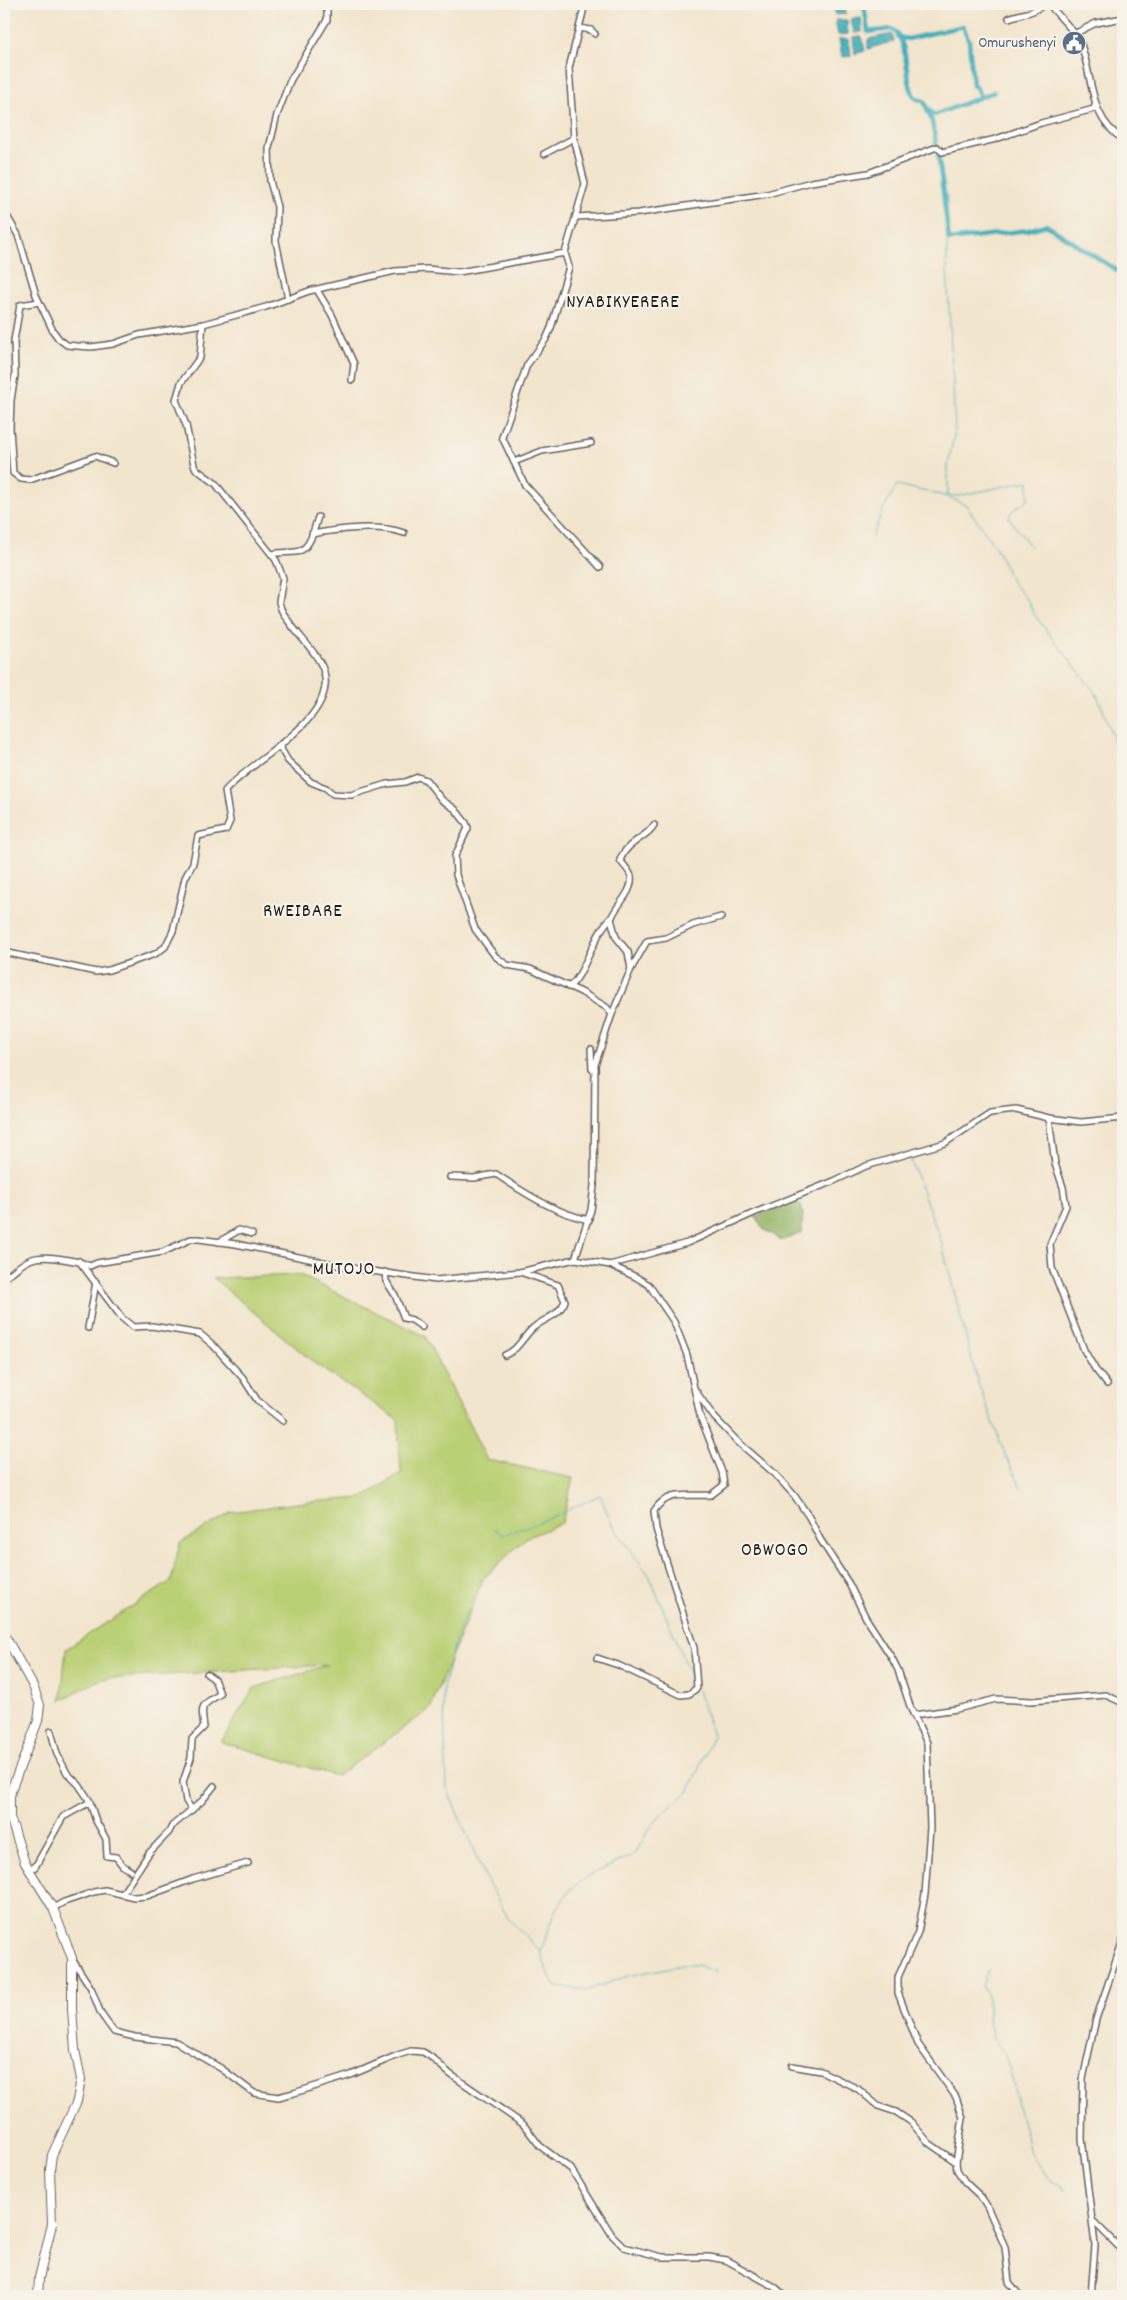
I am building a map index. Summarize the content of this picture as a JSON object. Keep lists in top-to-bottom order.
{
  "districts": [
    "NYABIKYERERE",
    "RWEIBARE",
    "MUTOJO",
    "OBWOGO"
  ],
  "places": {
    "public building": ["Omurushenyi"]
  }
}
